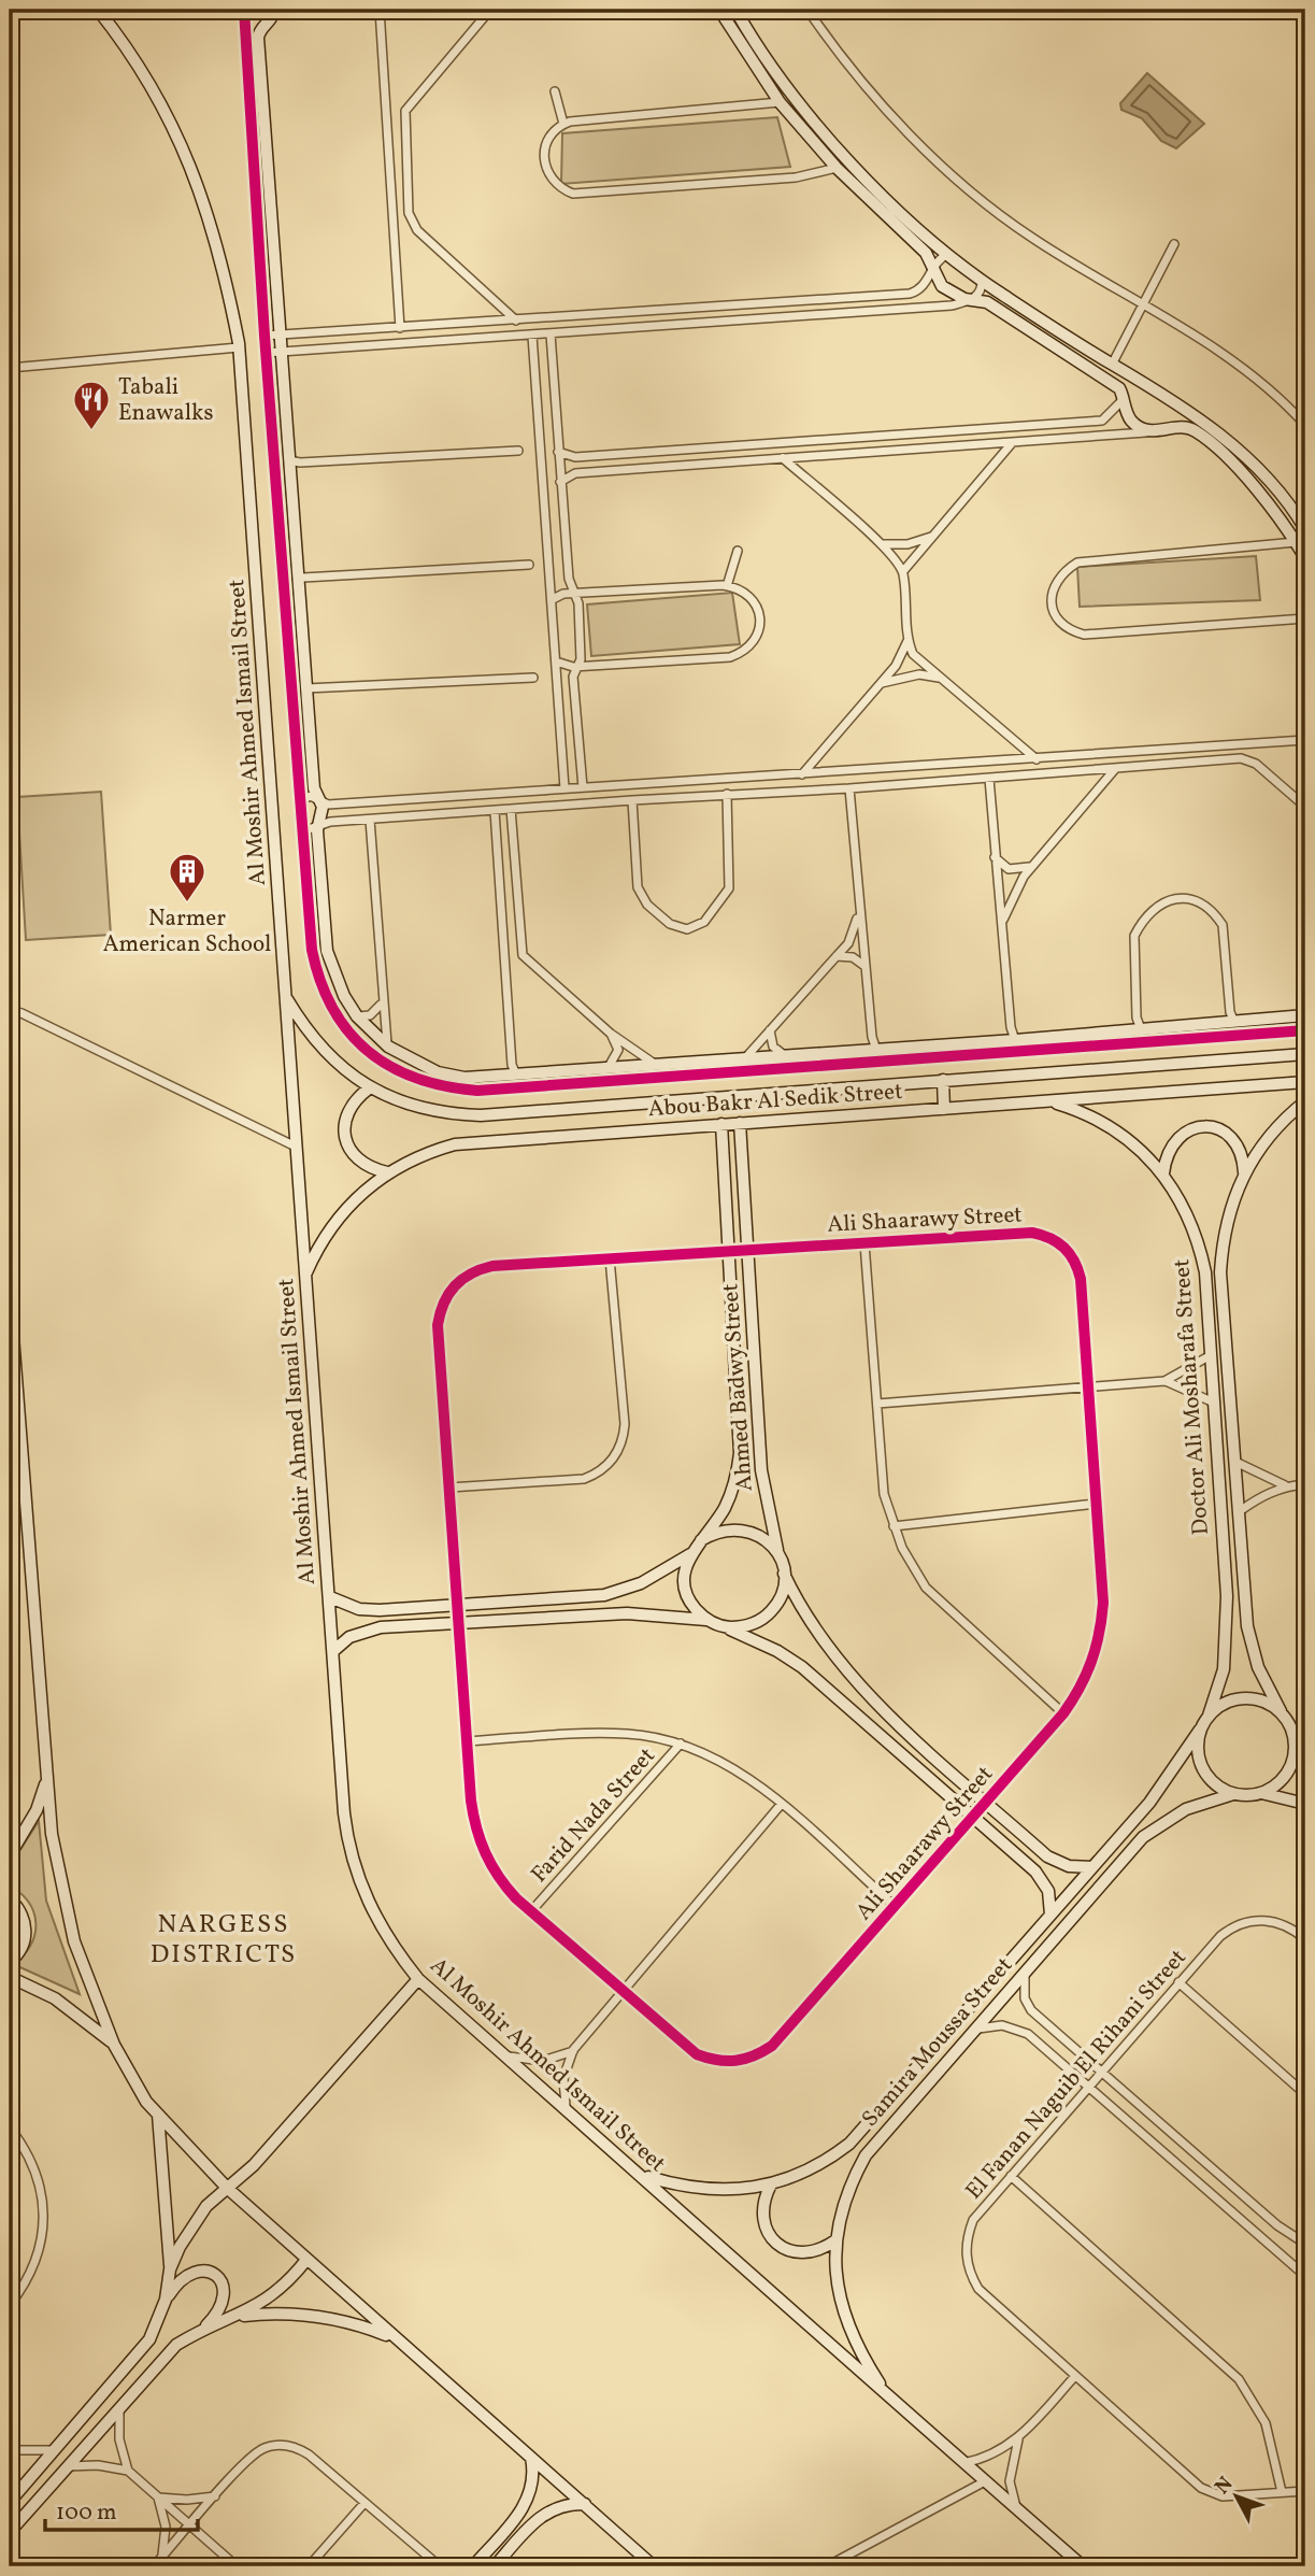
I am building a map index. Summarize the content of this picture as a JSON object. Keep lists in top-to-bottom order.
{
  "streets": {
    "street": [
      "Al Moshir Ahmed Ismail Street",
      "Abou Bakr Al Sedik Street",
      "Ali Shaarawy Street",
      "Ahmed Badwy Street",
      "Doctor Ali Mosharafa Street",
      "Farid Nada Street",
      "Samira Moussa Street",
      "El Fanan Naguib El Rihani Street"
    ]
  },
  "crossings": [
    ["Al Moshir Ahmed Ismail Street", "Abou Bakr Al Sedik Street"],
    ["Al Moshir Ahmed Ismail Street", "Samira Moussa Street"],
    ["Abou Bakr Al Sedik Street", "Ahmed Badwy Street"],
    ["Abou Bakr Al Sedik Street", "Doctor Ali Mosharafa Street"],
    ["Ali Shaarawy Street", "Ahmed Badwy Street"],
    ["Ali Shaarawy Street", "Farid Nada Street"],
    ["Doctor Ali Mosharafa Street", "Samira Moussa Street"]
  ],
  "districts": ["NARGESS DISTRICTS"],
  "places": {
    "restaurant": ["Tabali Enawalks"],
    "building": ["Narmer American School"]
  },
  "scale_bar": "100 m",
  "north": "top left"
}
